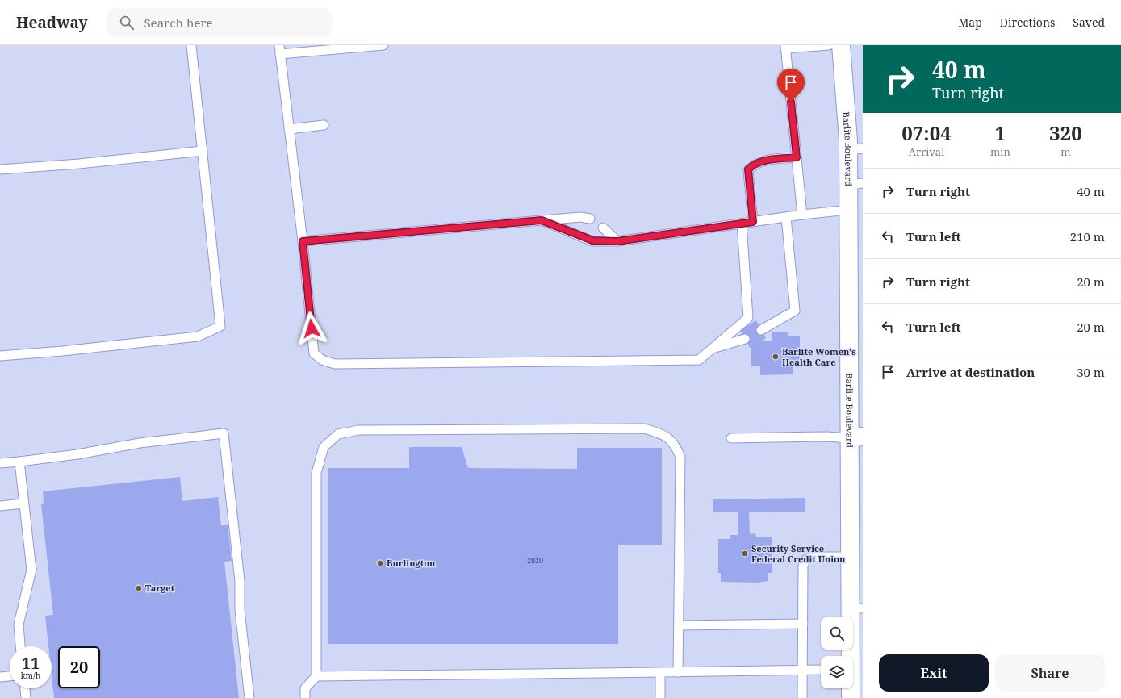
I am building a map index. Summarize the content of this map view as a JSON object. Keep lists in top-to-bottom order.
{
  "streets": {
    "street": ["Barlite Boulevard"]
  },
  "places": [
    "Barlite Women's Health Care",
    "Security Service Federal Credit Union",
    "Burlington",
    "Target"
  ],
  "house_numbers": ["2920"],
  "page": {
    "header": "Headway",
    "search": "Search here",
    "nav": ["Map", "Directions", "Saved"],
    "turn": ["40 m", "Turn right"],
    "eta": [
      "07:04",
      "Arrival",
      "1",
      "min",
      "320",
      "m"
    ],
    "list": [
      {
        "name": "Turn right",
        "value": "40 m"
      },
      {
        "name": "Turn left",
        "value": "210 m"
      },
      {
        "name": "Turn right",
        "value": "20 m"
      },
      {
        "name": "Turn left",
        "value": "20 m"
      },
      {
        "name": "Arrive at destination",
        "value": "30 m"
      }
    ],
    "speed": "11 km/h",
    "limit": "20",
    "buttons": ["Exit", "Share"]
  }
}
